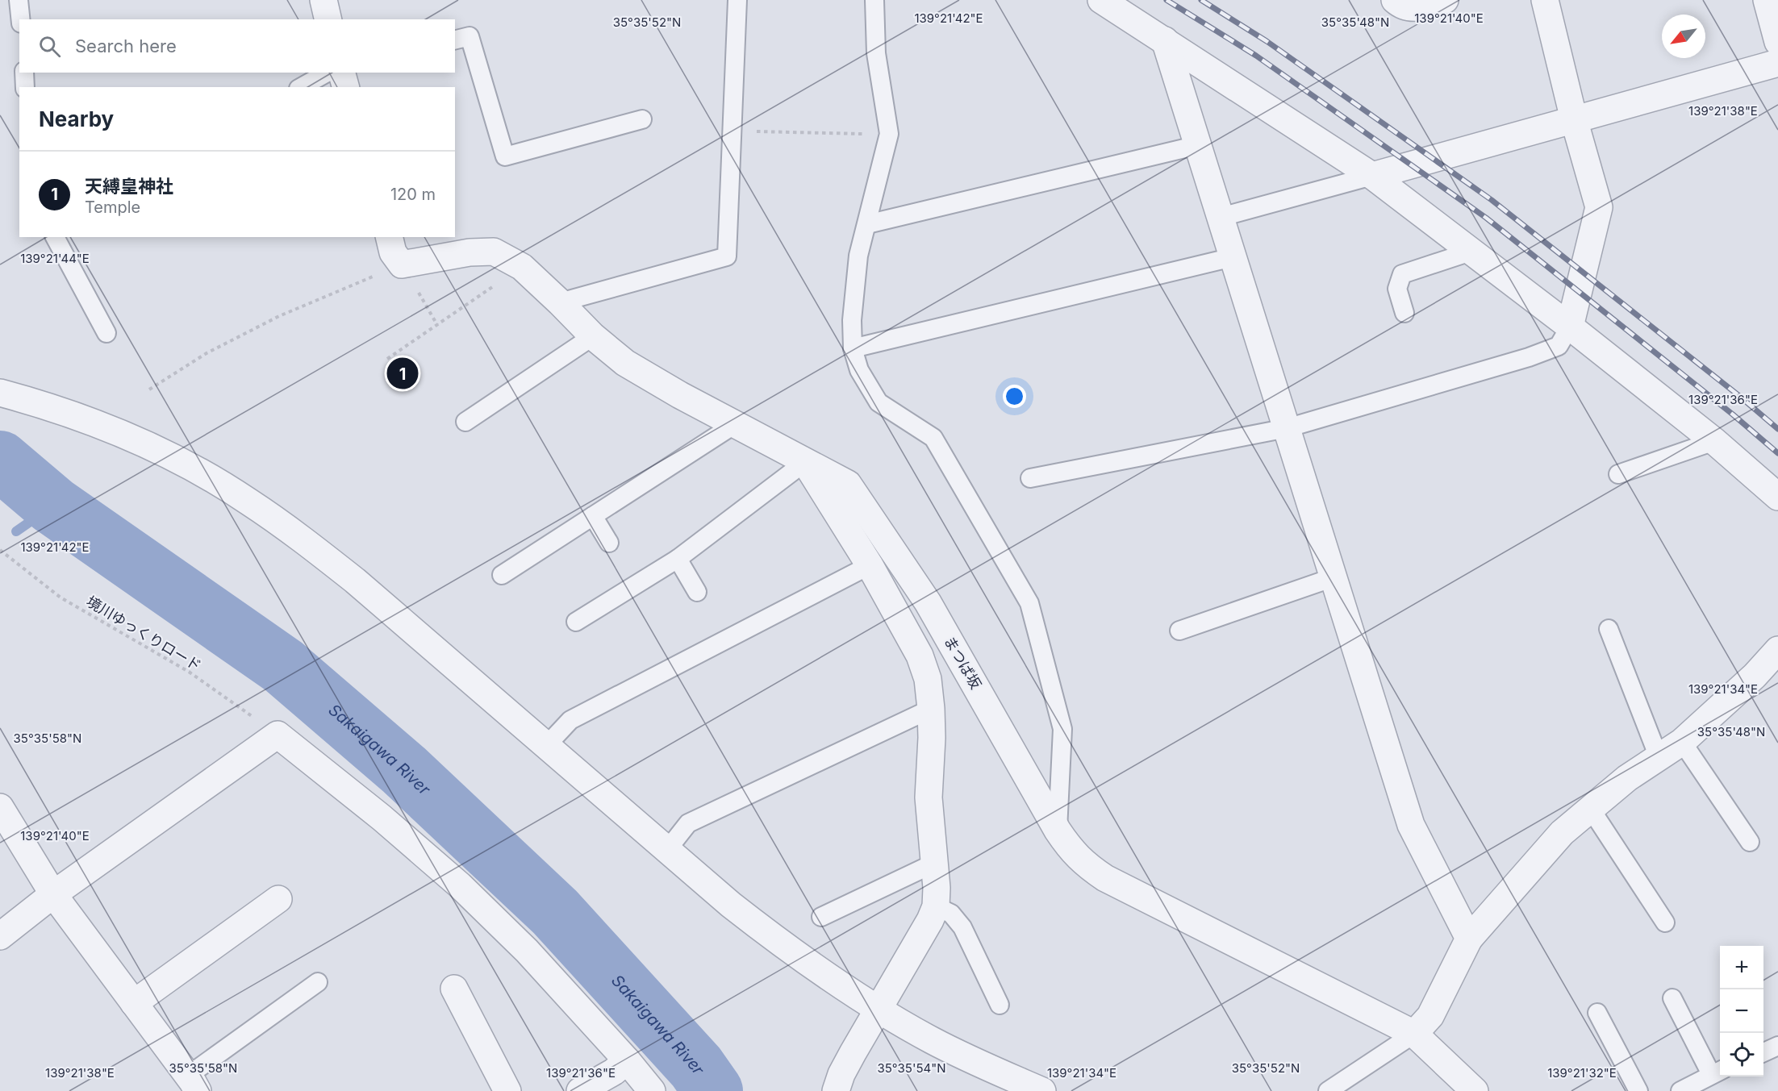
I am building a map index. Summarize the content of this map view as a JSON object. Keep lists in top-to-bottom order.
{
  "streets": {
    "street": ["まつば坂"],
    "path": ["境川ゆっくりロード"]
  },
  "water": ["Sakaigawa River"],
  "north": "bottom left",
  "page": {
    "search": "Search here",
    "heading": "Nearby",
    "list": [
      {
        "mark": "1",
        "name": "天縛皇神社",
        "note": "Temple",
        "value": "120 m"
      }
    ],
    "pins": "1",
    "map_buttons": ["+", "−"]
  },
  "coordinates": [
    "139°21'42\"E",
    "139°21'40\"E",
    "35°35'52\"N",
    "35°35'48\"N",
    "139°21'38\"E",
    "139°21'44\"E",
    "139°21'36\"E",
    "139°21'34\"E",
    "35°35'58\"N",
    "35°35'54\"N",
    "139°21'32\"E"
  ]
}
